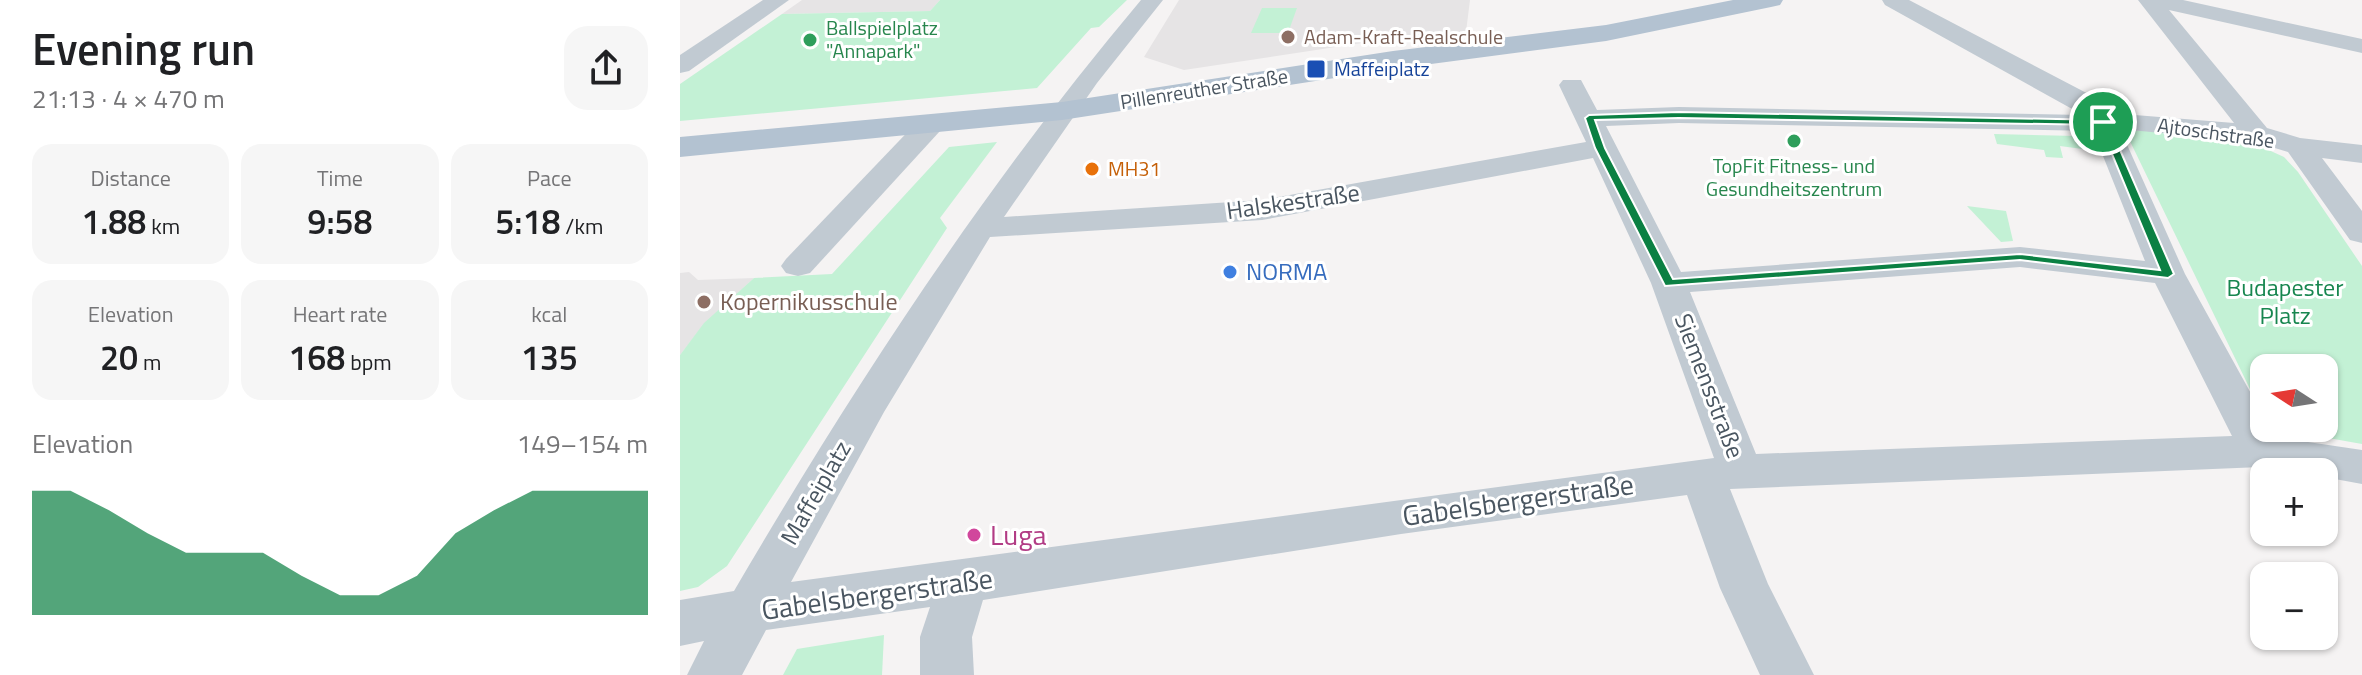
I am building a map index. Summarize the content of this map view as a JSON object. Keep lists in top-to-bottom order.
{
  "streets": {
    "main road": ["Pillenreuther Straße"],
    "street": [
      "Ajtoschstraße",
      "Halskestraße",
      "Siemensstraße",
      "Maffeiplatz",
      "Gabelsbergerstraße"
    ]
  },
  "crossings": [
    ["Pillenreuther Straße", "Maffeiplatz"],
    ["Ajtoschstraße", "Halskestraße"],
    ["Ajtoschstraße", "Siemensstraße"],
    ["Halskestraße", "Siemensstraße"],
    ["Halskestraße", "Maffeiplatz"],
    ["Siemensstraße", "Gabelsbergerstraße"],
    ["Maffeiplatz", "Gabelsbergerstraße"]
  ],
  "parks": ["Budapester Platz"],
  "places": {
    "other": [
      "Adam-Kraft-Realschule",
      "Ballspielplatz \"Annapark\"",
      "TopFit Fitness- und Gesundheitszentrum",
      "MH31",
      "NORMA",
      "Kopernikusschule",
      "Luga"
    ],
    "transit": ["Maffeiplatz"]
  },
  "north": "left",
  "page": {
    "heading": ["Evening run", "21:13 · 4 × 470 m"],
    "stats": [
      ["Distance", "1.88 km"],
      ["Time", "9:58"],
      ["Pace", "5:18 /km"],
      ["Elevation", "20 m"],
      ["Heart rate", "168 bpm"],
      ["kcal", "135"]
    ],
    "map_buttons": ["+", "−"],
    "chart": ["Elevation", "149–154 m"]
  }
}
